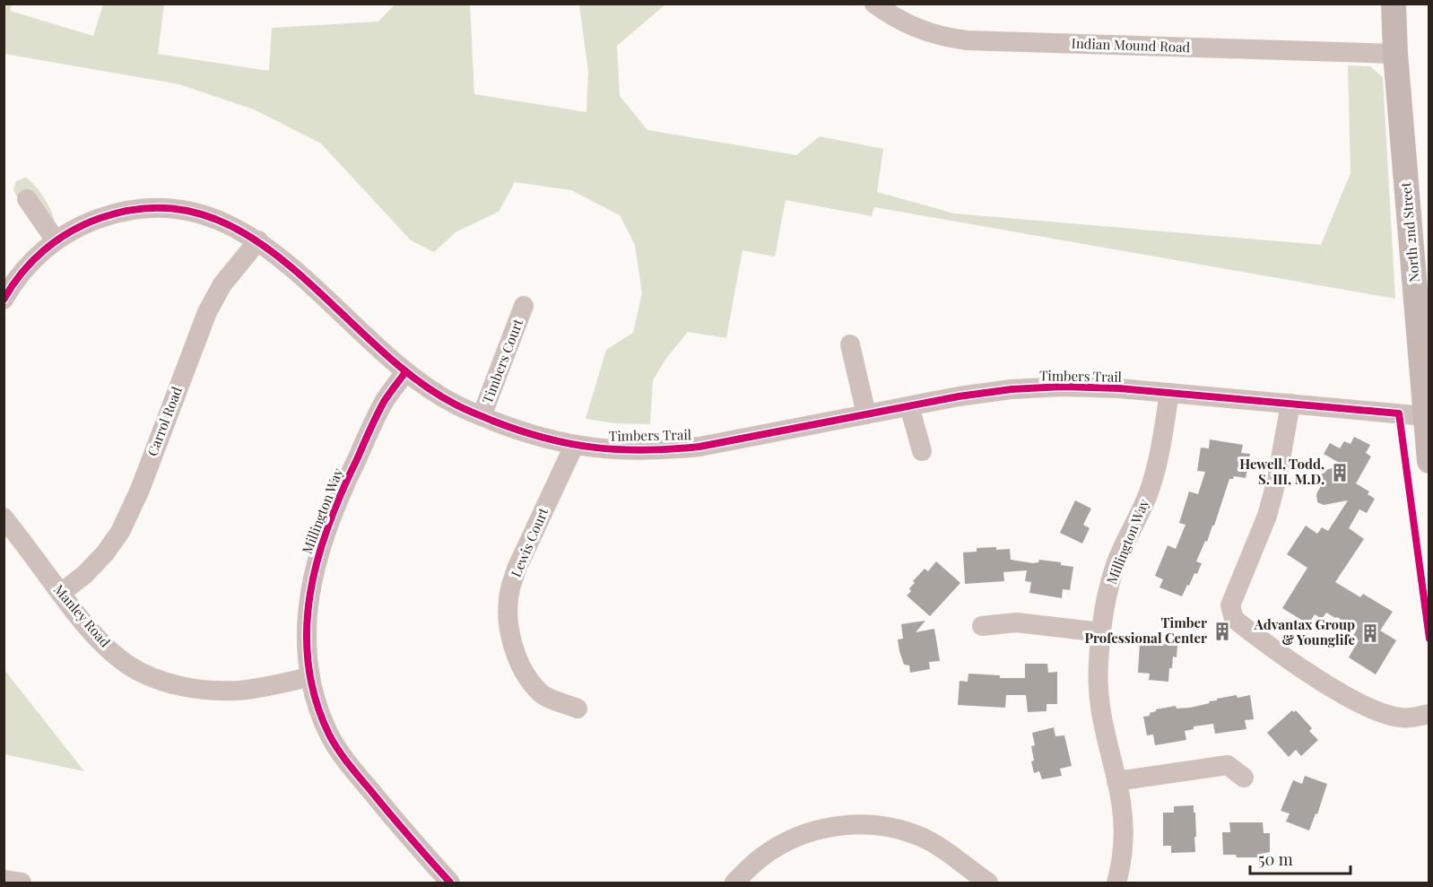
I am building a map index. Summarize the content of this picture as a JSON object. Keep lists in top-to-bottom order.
{
  "streets": {
    "main road": ["North 2nd Street"],
    "street": [
      "Indian Mound Road",
      "Timbers Court",
      "Timbers Trail",
      "Carrol Road",
      "Millington Way",
      "Lewis Court",
      "Manley Road"
    ]
  },
  "crossings": [
    ["Indian Mound Road", "North 2nd Street"],
    ["North 2nd Street", "Timbers Trail"],
    ["Timbers Court", "Timbers Trail"],
    ["Timbers Trail", "Carrol Road"],
    ["Timbers Trail", "Millington Way"],
    ["Timbers Trail", "Lewis Court"],
    ["Carrol Road", "Manley Road"],
    ["Millington Way", "Manley Road"]
  ],
  "places": {
    "building": ["Hewell, Todd, S. III, M.D.", "Timber Professional Center", "Advantax Group & Younglife"]
  },
  "scale_bar": "50 m"
}
